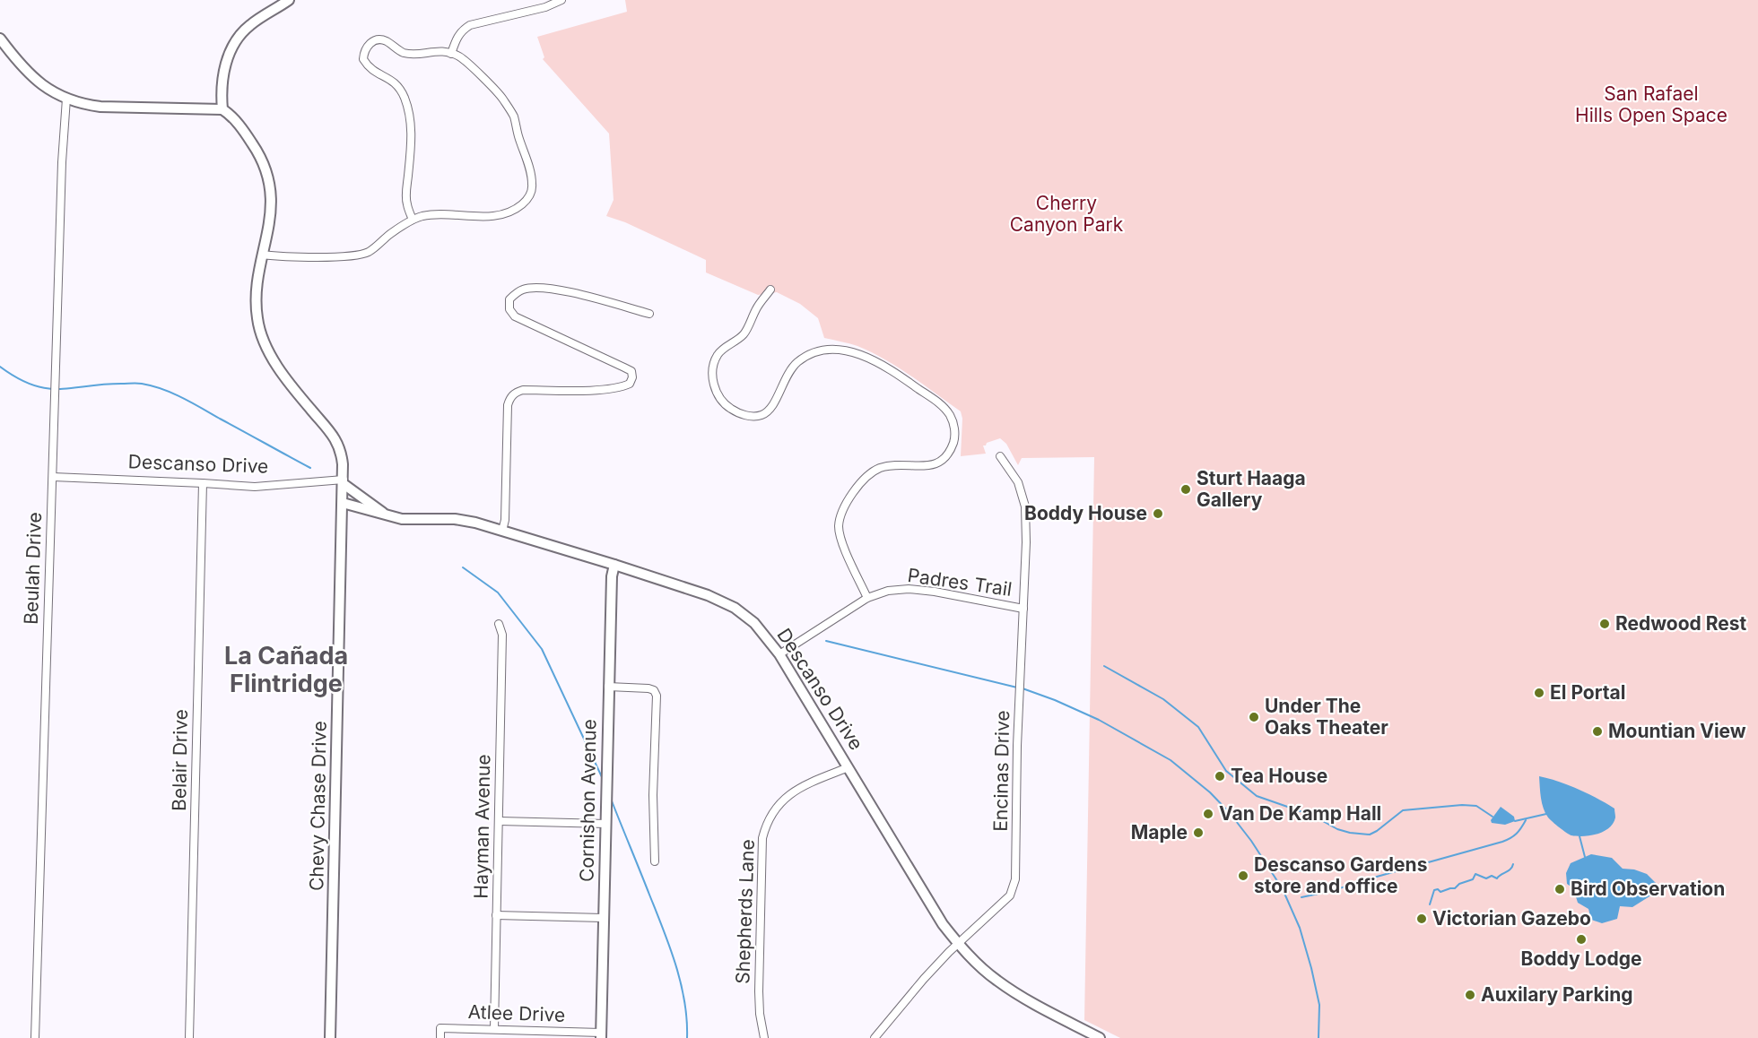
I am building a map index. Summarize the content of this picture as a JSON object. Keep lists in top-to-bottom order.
{
  "streets": {
    "street": [
      "Descanso Drive",
      "Beulah Drive",
      "Padres Trail",
      "Belair Drive",
      "Encinas Drive",
      "Cornishon Avenue",
      "Chevy Chase Drive",
      "Hayman Avenue",
      "Shepherds Lane",
      "Atlee Drive"
    ]
  },
  "crossings": [
    ["Descanso Drive", "Beulah Drive"],
    ["Descanso Drive", "Padres Trail"],
    ["Descanso Drive", "Belair Drive"],
    ["Descanso Drive", "Encinas Drive"],
    ["Descanso Drive", "Cornishon Avenue"],
    ["Descanso Drive", "Chevy Chase Drive"],
    ["Descanso Drive", "Shepherds Lane"],
    ["Padres Trail", "Encinas Drive"],
    ["Cornishon Avenue", "Atlee Drive"],
    ["Hayman Avenue", "Atlee Drive"]
  ],
  "districts": ["La Cañada Flintridge"],
  "parks": ["San Rafael Hills Open Space", "Cherry Canyon Park"],
  "places": [
    "Sturt Haaga Gallery",
    "Boddy House",
    "Redwood Rest",
    "El Portal",
    "Under The Oaks Theater",
    "Mountian View",
    "Tea House",
    "Van De Kamp Hall",
    "Maple",
    "Descanso Gardens store and office",
    "Bird Observation",
    "Victorian Gazebo",
    "Boddy Lodge",
    "Auxilary Parking"
  ]
}
